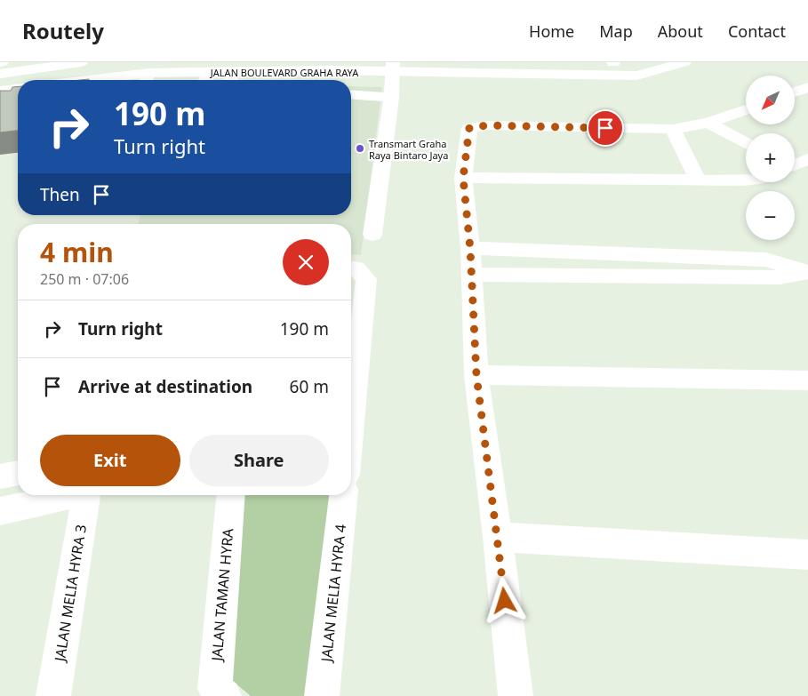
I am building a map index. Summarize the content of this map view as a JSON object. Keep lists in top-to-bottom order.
{
  "streets": {
    "street": [
      "JALAN BOULEVARD GRAHA RAYA",
      "JALAN MELIA HYRA 3",
      "JALAN MELIA HYRA 4",
      "JALAN TAMAN HYRA"
    ]
  },
  "places": ["Transmart Graha Raya Bintaro Jaya"],
  "north": "bottom left",
  "page": {
    "header": "Routely",
    "nav": [
      "Home",
      "Map",
      "About",
      "Contact"
    ],
    "map_buttons": ["+", "−"],
    "turn": ["190 m", "Turn right"],
    "then": "Then",
    "heading": ["4 min", "250 m · 07:06"],
    "list": [
      {
        "name": "Turn right",
        "value": "190 m"
      },
      {
        "name": "Arrive at destination",
        "value": "60 m"
      }
    ],
    "buttons": ["Exit", "Share"]
  }
}
